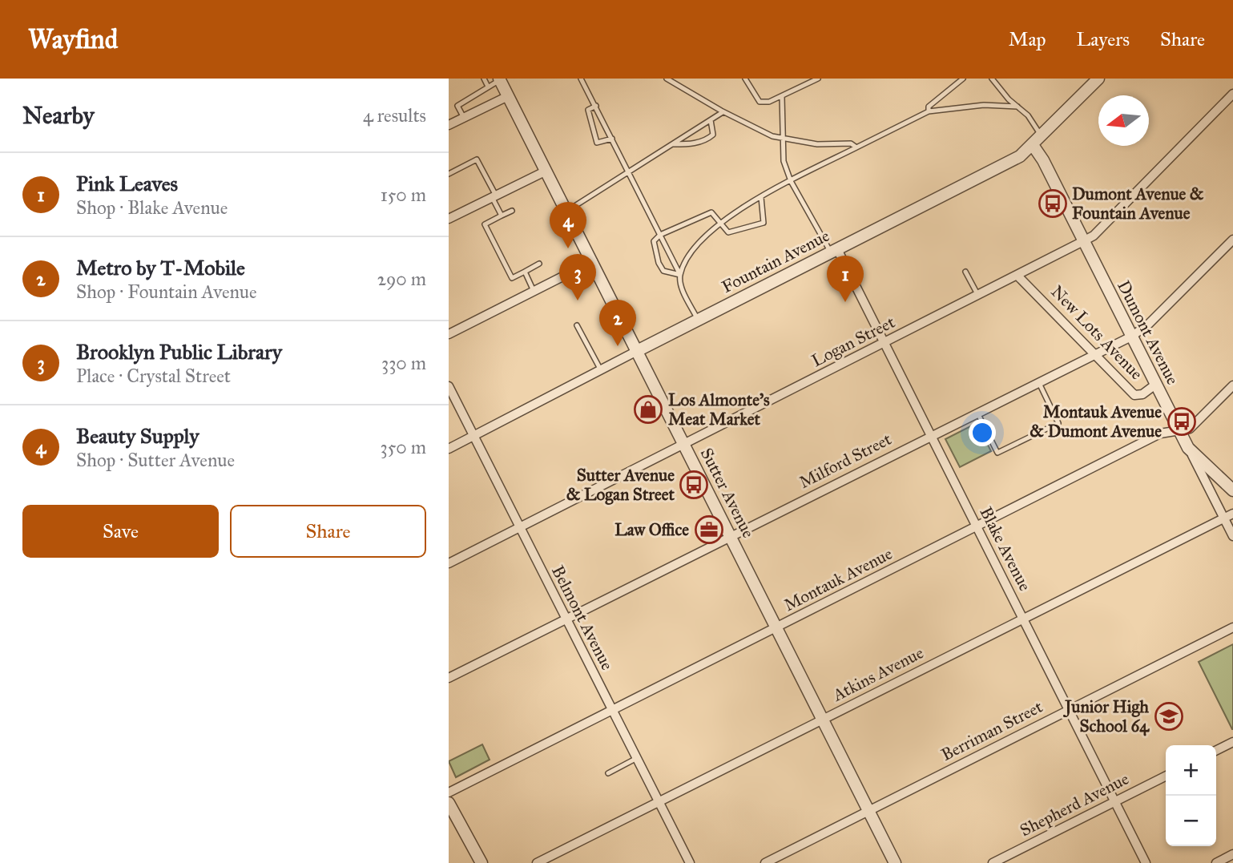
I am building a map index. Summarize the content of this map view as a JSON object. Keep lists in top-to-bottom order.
{
  "streets": {
    "street": [
      "Fountain Avenue",
      "New Lots Avenue",
      "Dumont Avenue",
      "Logan Street",
      "Milford Street",
      "Sutter Avenue",
      "Blake Avenue",
      "Montauk Avenue",
      "Belmont Avenue",
      "Atkins Avenue",
      "Berriman Street",
      "Shepherd Avenue"
    ]
  },
  "crossings": [
    ["Fountain Avenue", "Dumont Avenue"],
    ["Fountain Avenue", "Sutter Avenue"],
    ["Fountain Avenue", "Blake Avenue"],
    ["Fountain Avenue", "Belmont Avenue"],
    ["New Lots Avenue", "Dumont Avenue"],
    ["New Lots Avenue", "Logan Street"],
    ["New Lots Avenue", "Milford Street"],
    ["Dumont Avenue", "Logan Street"],
    ["Dumont Avenue", "Milford Street"],
    ["Dumont Avenue", "Montauk Avenue"],
    ["Dumont Avenue", "Atkins Avenue"],
    ["Logan Street", "Sutter Avenue"],
    ["Logan Street", "Blake Avenue"],
    ["Logan Street", "Belmont Avenue"],
    ["Milford Street", "Sutter Avenue"],
    ["Milford Street", "Blake Avenue"],
    ["Milford Street", "Belmont Avenue"],
    ["Sutter Avenue", "Montauk Avenue"],
    ["Sutter Avenue", "Atkins Avenue"],
    ["Sutter Avenue", "Berriman Street"],
    ["Blake Avenue", "Montauk Avenue"],
    ["Blake Avenue", "Atkins Avenue"],
    ["Blake Avenue", "Berriman Street"],
    ["Blake Avenue", "Shepherd Avenue"],
    ["Montauk Avenue", "Belmont Avenue"],
    ["Belmont Avenue", "Atkins Avenue"]
  ],
  "places": {
    "bus stop": ["Dumont Avenue & Fountain Avenue", "Montauk Avenue & Dumont Avenue", "Sutter Avenue & Logan Street"],
    "shop": ["Los Almonte's Meat Market"],
    "office": ["Law Office"],
    "school or university": ["Junior High School 64"]
  },
  "north": "left",
  "page": {
    "header": "Wayfind",
    "nav": ["Map", "Layers", "Share"],
    "heading": ["Nearby", "4 results"],
    "list": [
      {
        "mark": "1",
        "name": "Pink Leaves",
        "note": "Shop · Blake Avenue",
        "value": "150 m"
      },
      {
        "mark": "2",
        "name": "Metro by T-Mobile",
        "note": "Shop · Fountain Avenue",
        "value": "290 m"
      },
      {
        "mark": "3",
        "name": "Brooklyn Public Library",
        "note": "Place · Crystal Street",
        "value": "330 m"
      },
      {
        "mark": "4",
        "name": "Beauty Supply",
        "note": "Shop · Sutter Avenue",
        "value": "350 m"
      }
    ],
    "pins": [
      "4",
      "3",
      "1",
      "2"
    ],
    "buttons": ["Save", "Share"],
    "map_buttons": ["+", "−"]
  }
}
